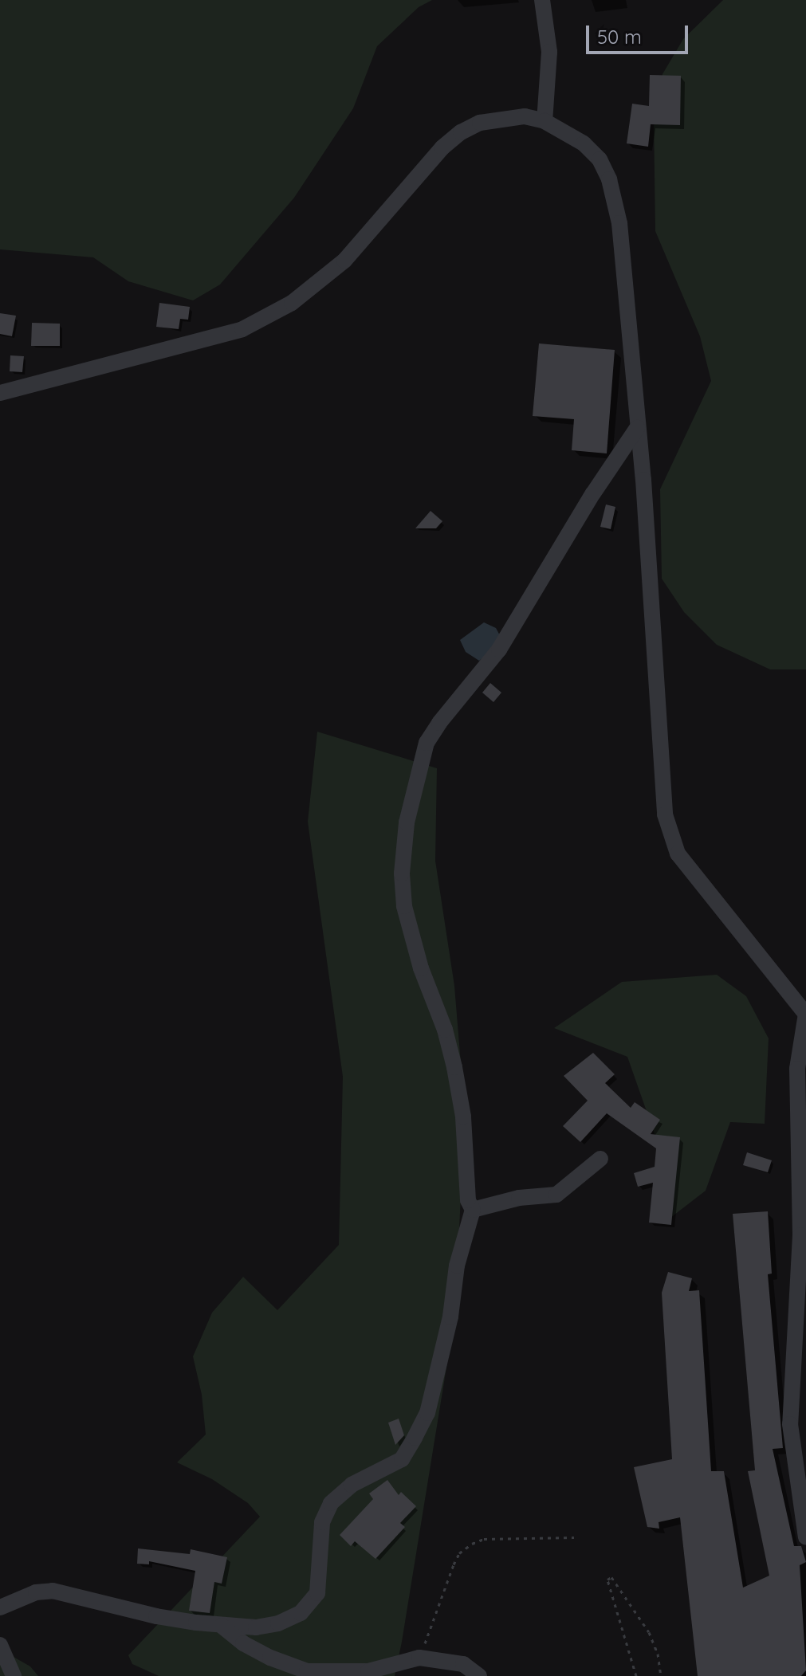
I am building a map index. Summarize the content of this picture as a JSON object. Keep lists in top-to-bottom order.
{
  "scale_bar": "50 m"
}
